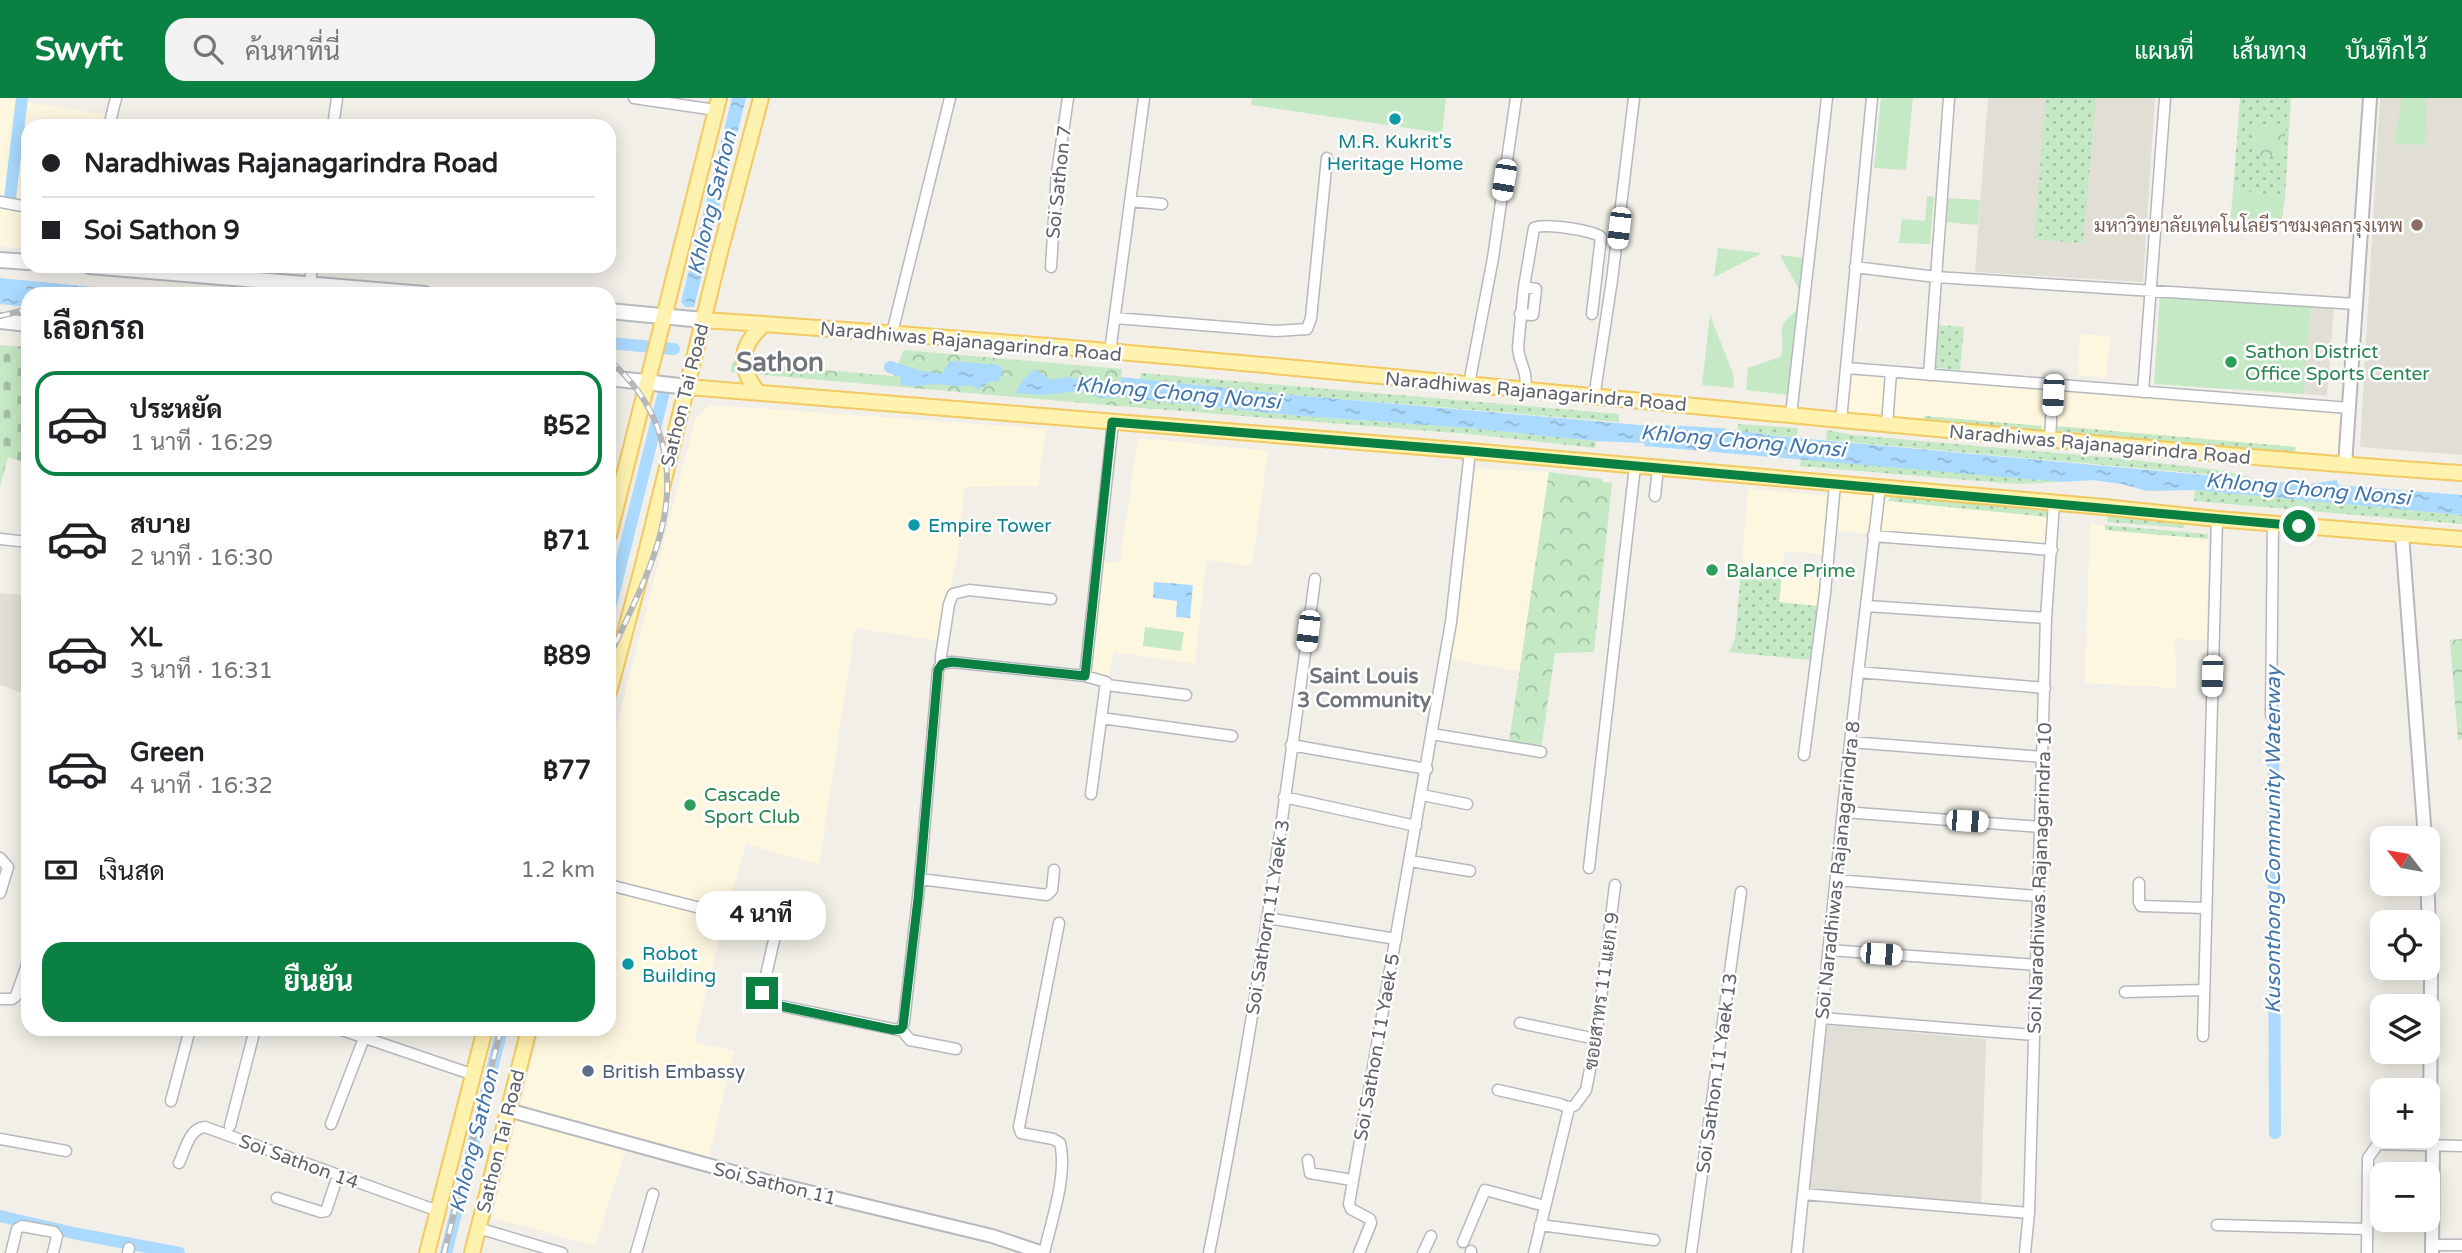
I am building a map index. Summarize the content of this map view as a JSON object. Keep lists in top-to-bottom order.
{
  "streets": {
    "main road": ["Naradhiwas Rajanagarindra Road", "Sathon Tai Road"],
    "street": [
      "Soi Sathon 7",
      "Soi Naradhiwas Rajanagarindra 8",
      "Soi Naradhiwas Rajanagarindra 10",
      "Soi Sathorn 11 Yaek 3",
      "ซอยสาทร 11 แยก 9",
      "Soi Sathon 11 Yaek 5",
      "Soi Sathon 11 Yaek 13",
      "Soi Sathon 14",
      "Soi Sathon 11"
    ]
  },
  "crossings": [
    ["Naradhiwas Rajanagarindra Road", "Sathon Tai Road"],
    ["Sathon Tai Road", "Soi Sathon 11"]
  ],
  "districts": ["Sathon", "Saint Louis 3 Community"],
  "water": ["Khlong Sathon", "Khlong Chong Nonsi", "Kusonthong Community Waterway"],
  "places": [
    "M.R. Kukrit's Heritage Home",
    "มหาวิทยาลัยเทคโนโลยีราชมงคลกรุงเทพ",
    "Sathon District Office Sports Center",
    "Empire Tower",
    "Balance Prime",
    "Cascade Sport Club",
    "Robot Building",
    "British Embassy"
  ],
  "north": "top left",
  "page": {
    "header": "Swyft",
    "search": "ค้นหาที่นี่",
    "nav": ["แผนที่", "เส้นทาง", "บันทึกไว้"],
    "banner": ["Naradhiwas Rajanagarindra Road", "Soi Sathon 9"],
    "heading": "เลือกรถ",
    "list": [
      {
        "name": "ประหยัด",
        "note": "1 นาที · 16:29",
        "value": "฿52"
      },
      {
        "name": "สบาย",
        "note": "2 นาที · 16:30",
        "value": "฿71"
      },
      {
        "name": "XL",
        "note": "3 นาที · 16:31",
        "value": "฿89"
      },
      {
        "name": "Green",
        "note": "4 นาที · 16:32",
        "value": "฿77"
      }
    ],
    "map_buttons": ["+", "−"],
    "pay": ["เงินสด", "1.2 km"],
    "bubble": "4 นาที",
    "buttons": "ยืนยัน"
  }
}
